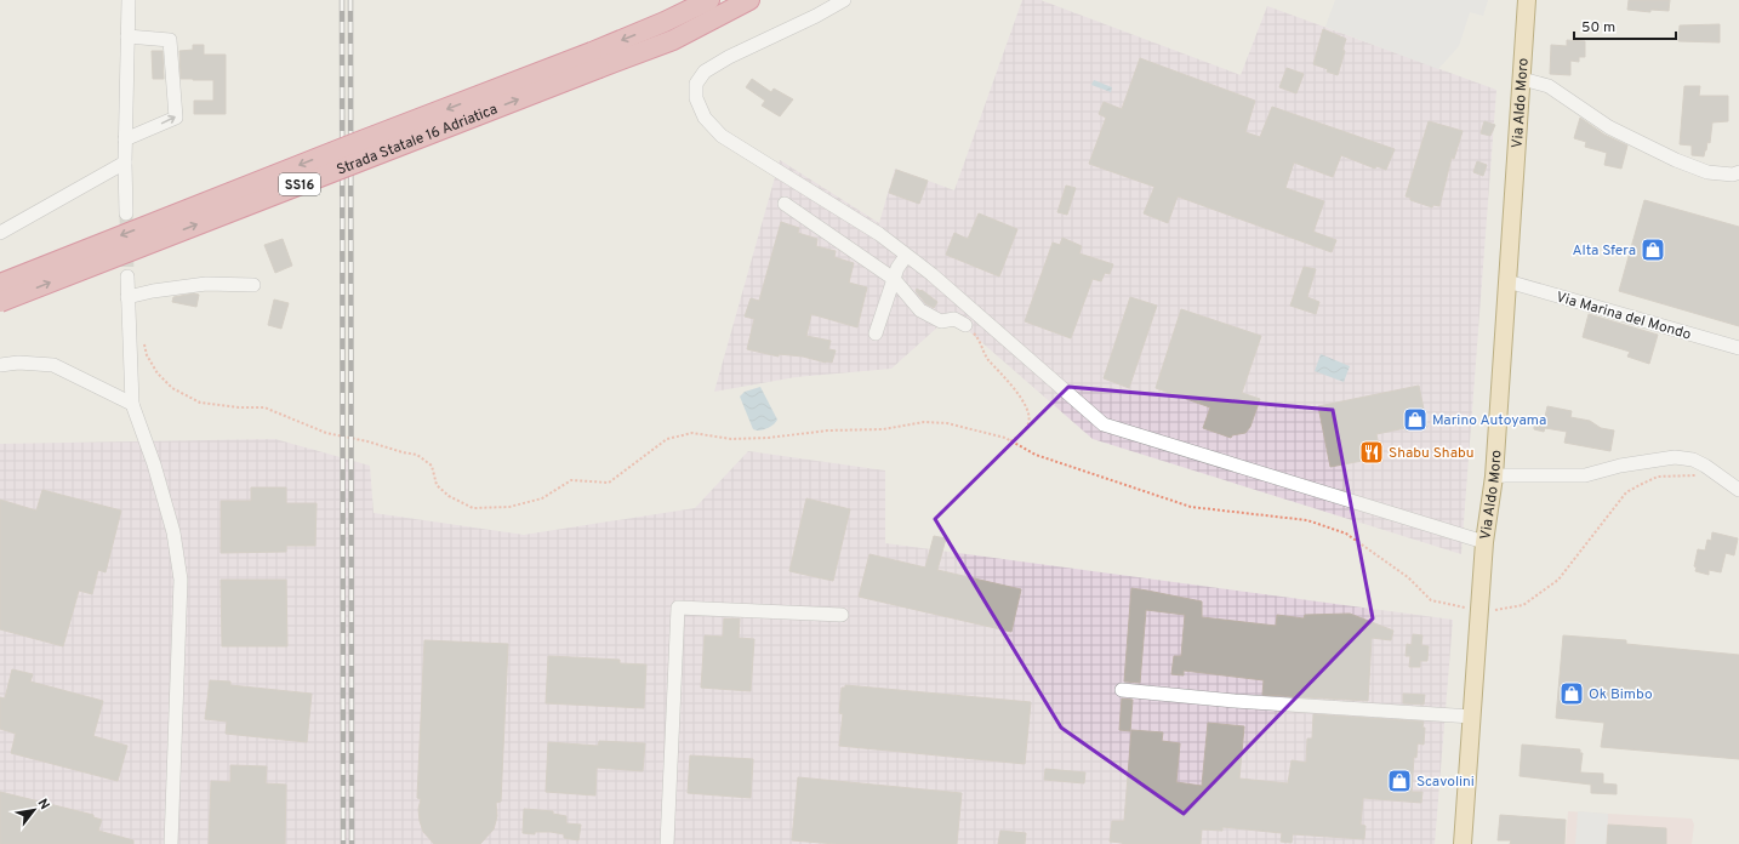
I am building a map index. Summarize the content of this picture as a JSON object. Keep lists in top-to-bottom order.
{
  "streets": {
    "highway": ["Strada Statale 16 Adriatica", "SS16"],
    "main road": ["Via Aldo Moro"],
    "street": ["Via Marina del Mondo"]
  },
  "crossings": [
    ["Via Aldo Moro", "Via Marina del Mondo"]
  ],
  "places": {
    "shop": [
      "Alta Sfera",
      "Marino Autoyama",
      "Ok Bimbo",
      "Scavolini"
    ],
    "restaurant": ["Shabu Shabu"]
  },
  "scale_bar": "50 m",
  "north": "top right"
}
